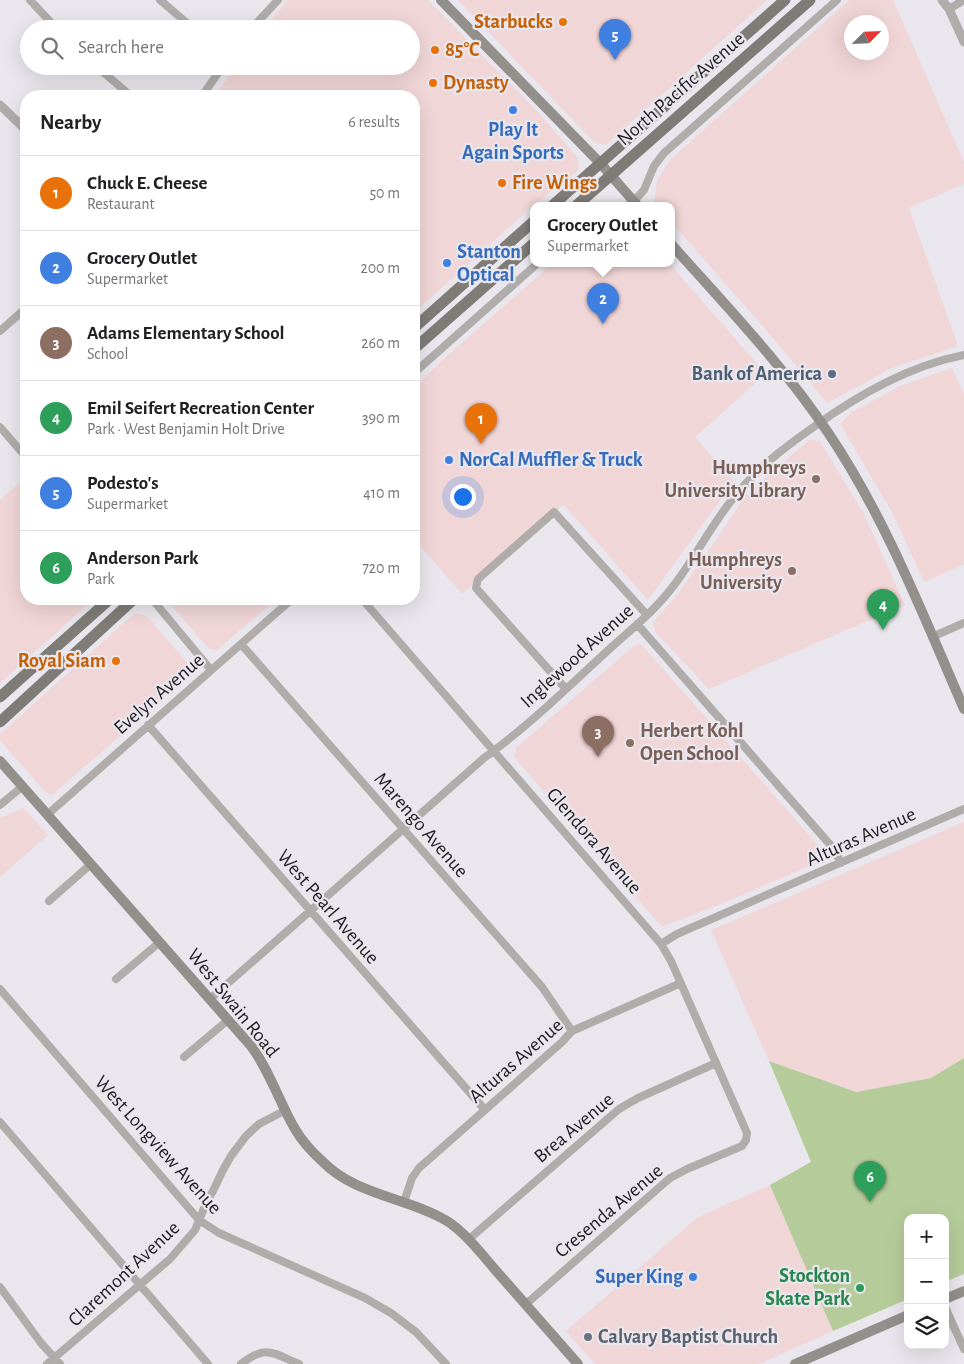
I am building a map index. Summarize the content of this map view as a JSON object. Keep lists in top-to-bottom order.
{
  "streets": {
    "main road": ["North Pacific Avenue", "West Swain Road"],
    "street": [
      "Inglewood Avenue",
      "Evelyn Avenue",
      "Marengo Avenue",
      "Alturas Avenue",
      "Glendora Avenue",
      "West Pearl Avenue",
      "Brea Avenue",
      "West Longview Avenue",
      "Cresenda Avenue",
      "Claremont Avenue"
    ]
  },
  "crossings": [
    ["Inglewood Avenue", "Marengo Avenue"],
    ["Inglewood Avenue", "Glendora Avenue"],
    ["Inglewood Avenue", "West Pearl Avenue"],
    ["Inglewood Avenue", "West Swain Road"],
    ["Evelyn Avenue", "Marengo Avenue"],
    ["Evelyn Avenue", "West Pearl Avenue"],
    ["Evelyn Avenue", "West Swain Road"],
    ["Marengo Avenue", "Alturas Avenue"],
    ["Alturas Avenue", "Glendora Avenue"],
    ["Alturas Avenue", "West Pearl Avenue"],
    ["Alturas Avenue", "West Swain Road"],
    ["Glendora Avenue", "Brea Avenue"],
    ["Glendora Avenue", "Cresenda Avenue"],
    ["West Swain Road", "Brea Avenue"],
    ["West Swain Road", "Cresenda Avenue"],
    ["West Swain Road", "Claremont Avenue"],
    ["West Longview Avenue", "Claremont Avenue"]
  ],
  "places": [
    "Starbucks",
    "85°C",
    "Dynasty",
    "Play It Again Sports",
    "Fire Wings",
    "Stanton Optical",
    "Bank of America",
    "NorCal Muffler & Truck",
    "Humphreys University Library",
    "Humphreys University",
    "Royal Siam",
    "Herbert Kohl Open School",
    "Super King",
    "Stockton Skate Park",
    "Calvary Baptist Church"
  ],
  "north": "top right",
  "page": {
    "pins": [
      "5",
      "2",
      "1",
      "4",
      "3",
      "6"
    ],
    "search": "Search here",
    "heading": ["Nearby", "6 results"],
    "list": [
      {
        "mark": "1",
        "name": "Chuck E. Cheese",
        "note": "Restaurant",
        "value": "50 m"
      },
      {
        "mark": "2",
        "name": "Grocery Outlet",
        "note": "Supermarket",
        "value": "200 m"
      },
      {
        "mark": "3",
        "name": "Adams Elementary School",
        "note": "School",
        "value": "260 m"
      },
      {
        "mark": "4",
        "name": "Emil Seifert Recreation Center",
        "note": "Park · West Benjamin Holt Drive",
        "value": "390 m"
      },
      {
        "mark": "5",
        "name": "Podesto's",
        "note": "Supermarket",
        "value": "410 m"
      },
      {
        "mark": "6",
        "name": "Anderson Park",
        "note": "Park",
        "value": "720 m"
      }
    ],
    "popup": ["Grocery Outlet", "Supermarket"],
    "map_buttons": ["+", "−"]
  }
}
